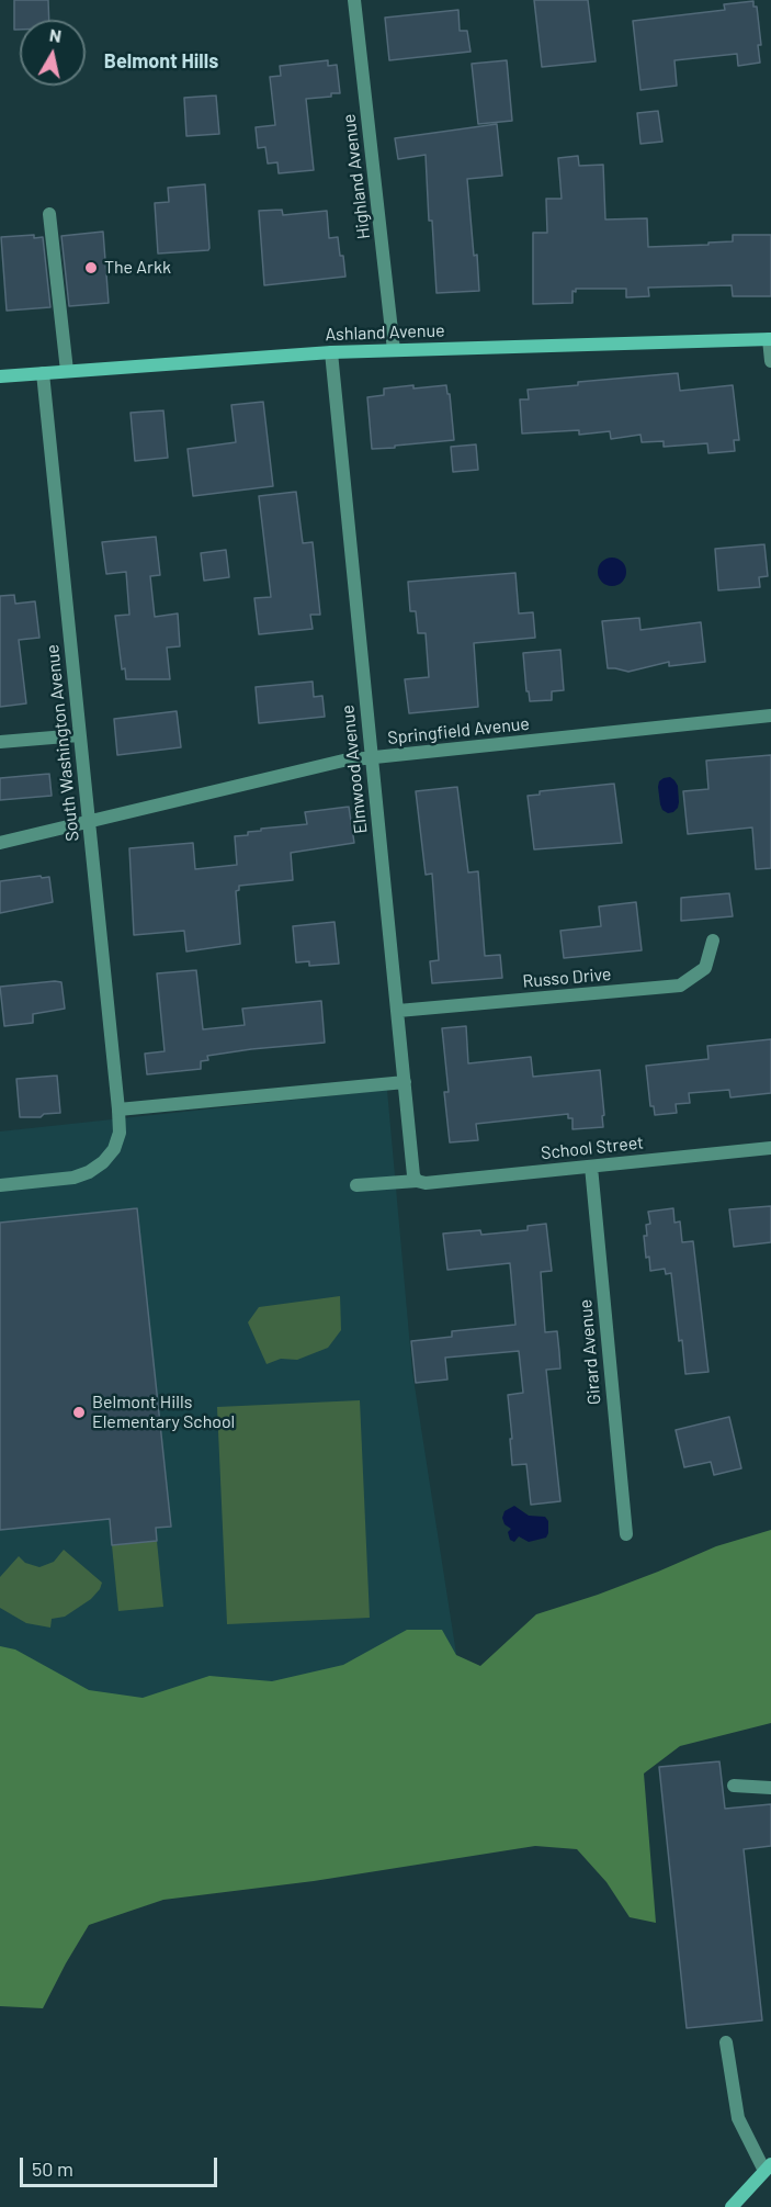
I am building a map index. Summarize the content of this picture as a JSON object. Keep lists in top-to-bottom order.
{
  "streets": {
    "street": [
      "Highland Avenue",
      "Ashland Avenue",
      "Springfield Avenue",
      "South Washington Avenue",
      "Elmwood Avenue",
      "Russo Drive",
      "School Street",
      "Girard Avenue"
    ]
  },
  "crossings": [
    ["Highland Avenue", "Ashland Avenue"],
    ["Ashland Avenue", "South Washington Avenue"],
    ["Ashland Avenue", "Elmwood Avenue"],
    ["Springfield Avenue", "South Washington Avenue"],
    ["Springfield Avenue", "Elmwood Avenue"],
    ["Elmwood Avenue", "Russo Drive"],
    ["Elmwood Avenue", "School Street"],
    ["School Street", "Girard Avenue"]
  ],
  "districts": ["Belmont Hills"],
  "places": ["The Arkk", "Belmont Hills Elementary School"],
  "scale_bar": "50 m",
  "north": "top"
}
